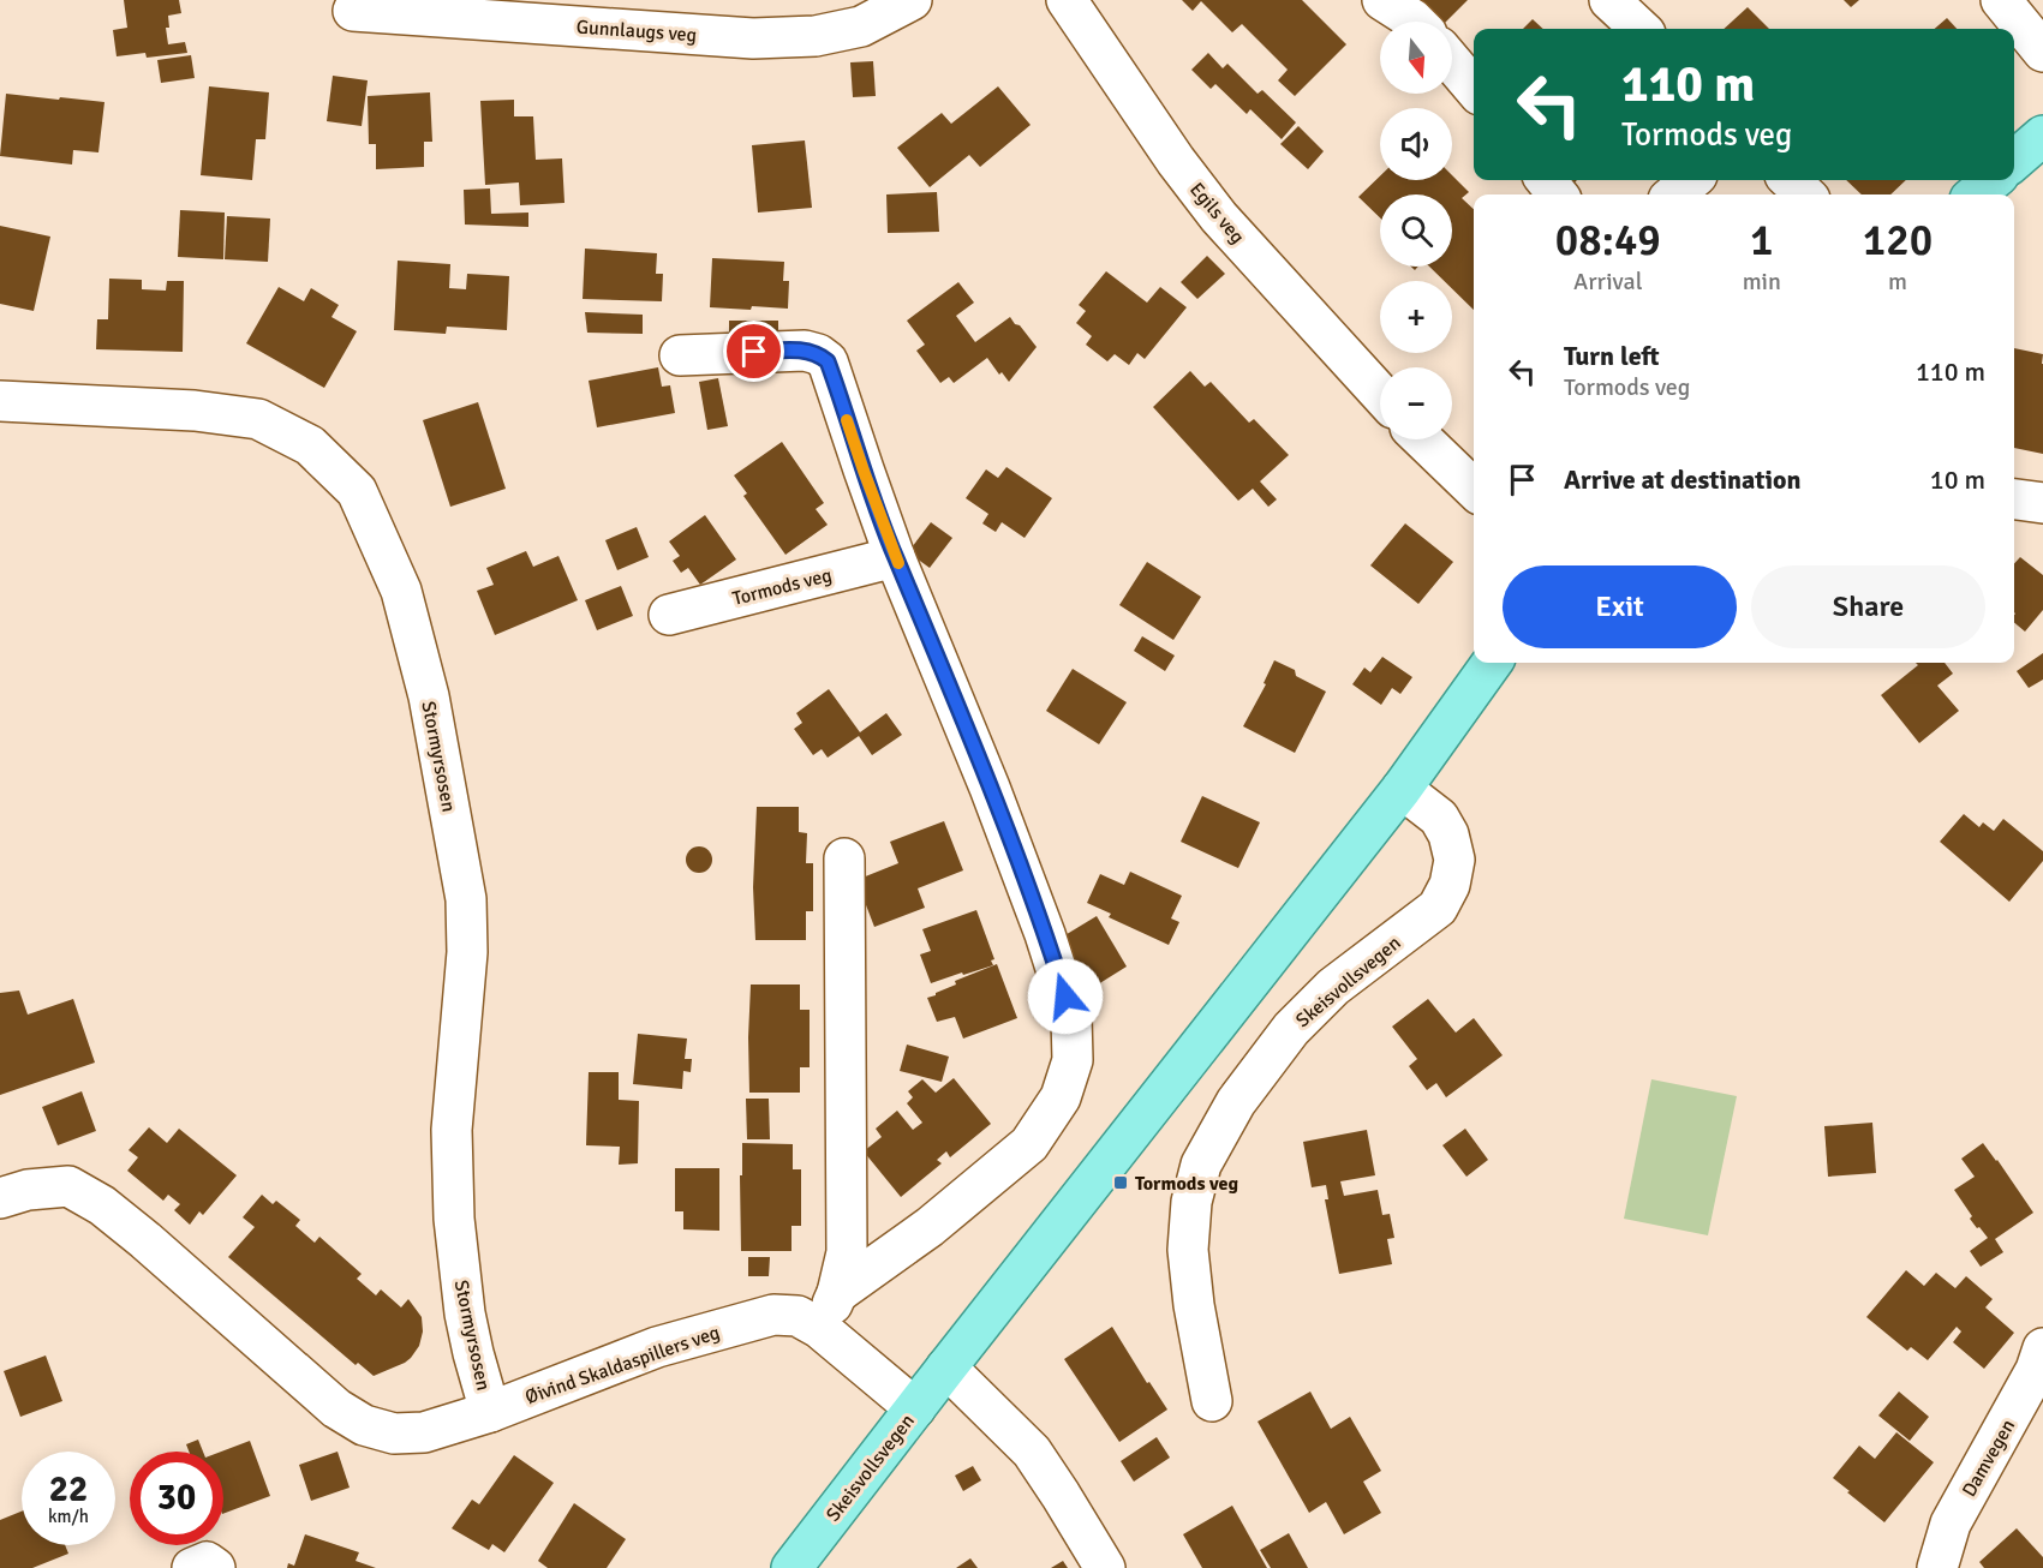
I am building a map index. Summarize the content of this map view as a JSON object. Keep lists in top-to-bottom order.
{
  "streets": {
    "main road": ["Skeisvollsvegen"],
    "street": [
      "Gunnlaugs veg",
      "Egils veg",
      "Tormods veg",
      "Stormyrsosen",
      "Øivind Skaldaspillers veg",
      "Damvegen"
    ]
  },
  "crossings": [
    ["Stormyrsosen", "Øivind Skaldaspillers veg"],
    ["Skeisvollsvegen", "Øivind Skaldaspillers veg"]
  ],
  "places": {
    "transit": ["Tormods veg"]
  },
  "north": "bottom",
  "page": {
    "map_buttons": ["+", "−"],
    "turn": ["110 m", "Tormods veg"],
    "eta": [
      "08:49",
      "Arrival",
      "1",
      "min",
      "120",
      "m"
    ],
    "list": [
      {
        "name": "Turn left",
        "note": "Tormods veg",
        "value": "110 m"
      },
      {
        "name": "Arrive at destination",
        "value": "10 m"
      }
    ],
    "buttons": ["Exit", "Share"],
    "speed": "22 km/h",
    "limit": "30"
  }
}
